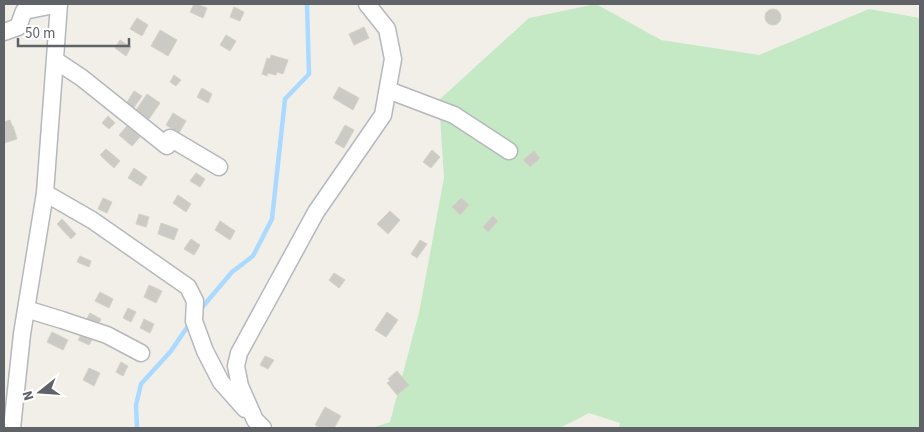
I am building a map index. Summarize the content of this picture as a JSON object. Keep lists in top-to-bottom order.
{
  "scale_bar": "50 m",
  "north": "left"
}
